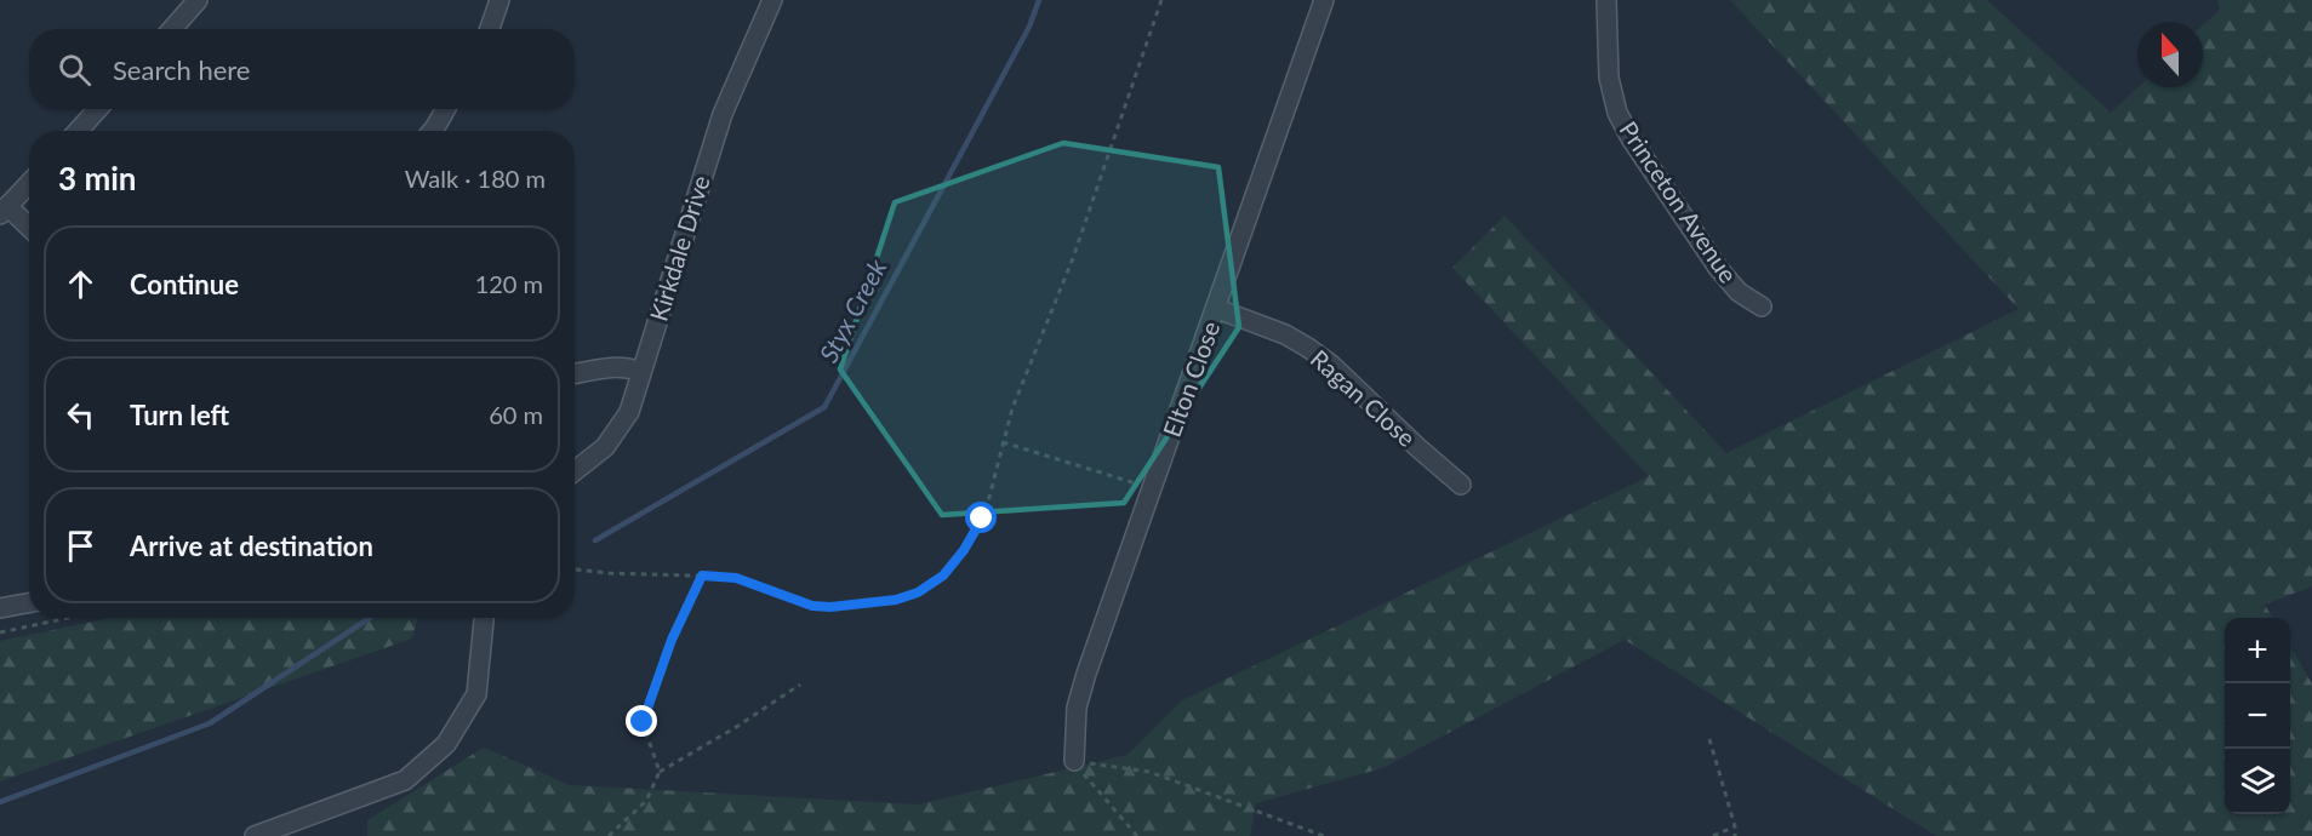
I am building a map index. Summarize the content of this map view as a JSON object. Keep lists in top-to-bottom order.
{
  "streets": {
    "street": [
      "Princeton Avenue",
      "Kirkdale Drive",
      "Elton Close",
      "Ragan Close"
    ]
  },
  "crossings": [
    ["Elton Close", "Ragan Close"]
  ],
  "water": ["Styx Creek"],
  "north": "top",
  "page": {
    "search": "Search here",
    "heading": ["3 min", "Walk · 180 m"],
    "list": [
      ["Continue", "120 m"],
      ["Turn left", "60 m"],
      "Arrive at destination"
    ],
    "map_buttons": ["+", "−"]
  }
}
